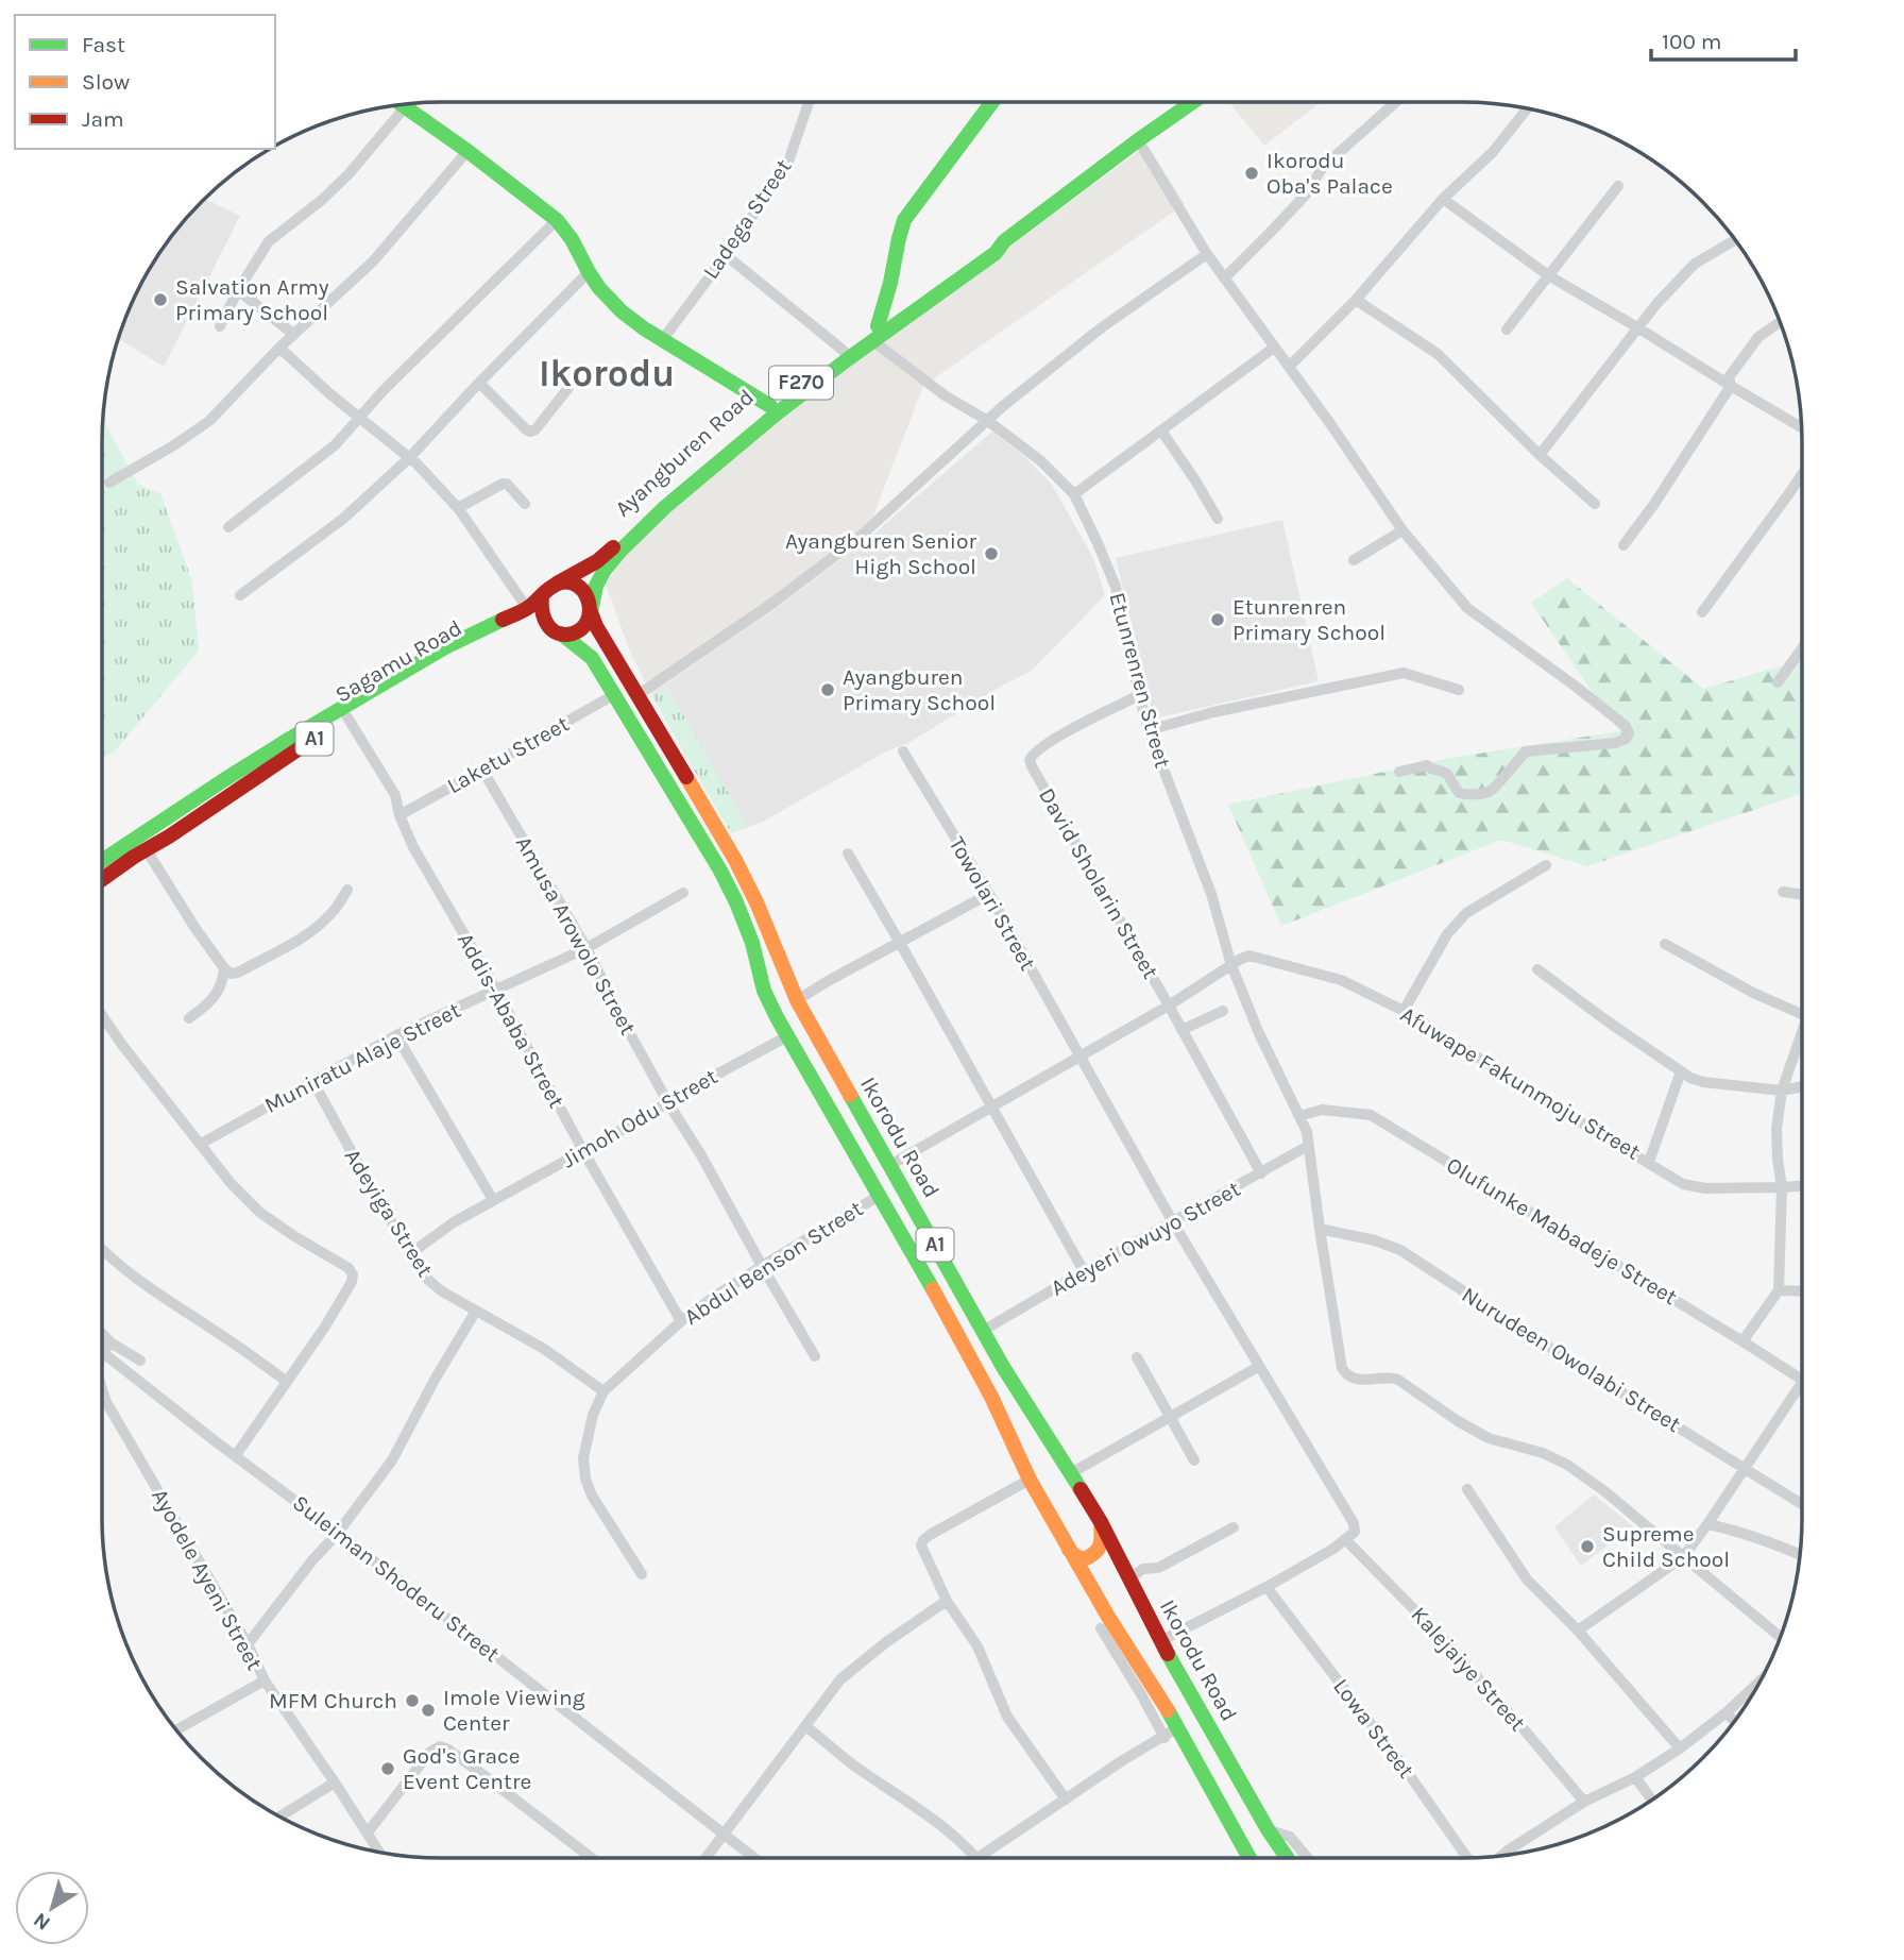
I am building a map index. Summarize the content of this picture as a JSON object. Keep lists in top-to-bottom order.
{
  "streets": {
    "main road": [
      "F270",
      "Ayangburen Road",
      "Sagamu Road",
      "A1",
      "Ikorodu Road"
    ],
    "street": [
      "Ladega Street",
      "Etunrenren Street",
      "Laketu Street",
      "David Sholarin Street",
      "Towolari Street",
      "Amusa Arowolo Street",
      "Addis-Ababa Street",
      "Muniratu Alaje Street",
      "Afuwape Fakunmoju Street",
      "Jimoh Odu Street",
      "Adeyiga Street",
      "Olufunke Mabadeje Street",
      "Adeyeri Owuyo Street",
      "Abdul Benson Street",
      "Nurudeen Owolabi Street",
      "Suleiman Shoderu Street",
      "Ayodele Ayeni Street",
      "Kalejaiye Street",
      "Lowa Street"
    ]
  },
  "crossings": [
    ["F270", "Ayangburen Road"],
    ["F270", "Sagamu Road"],
    ["F270", "A1"],
    ["F270", "Ikorodu Road"],
    ["Ayangburen Road", "Etunrenren Street"],
    ["Sagamu Road", "A1"],
    ["Sagamu Road", "Addis-Ababa Street"],
    ["Sagamu Road", "Ikorodu Road"],
    ["Etunrenren Street", "David Sholarin Street"],
    ["Etunrenren Street", "Afuwape Fakunmoju Street"],
    ["Etunrenren Street", "Olufunke Mabadeje Street"],
    ["Etunrenren Street", "Adeyeri Owuyo Street"],
    ["Etunrenren Street", "Nurudeen Owolabi Street"],
    ["A1", "Laketu Street"],
    ["A1", "Jimoh Odu Street"],
    ["A1", "Ikorodu Road"],
    ["A1", "Abdul Benson Street"],
    ["Laketu Street", "Amusa Arowolo Street"],
    ["Laketu Street", "Addis-Ababa Street"],
    ["David Sholarin Street", "Adeyeri Owuyo Street"],
    ["Towolari Street", "Adeyeri Owuyo Street"],
    ["Towolari Street", "Kalejaiye Street"],
    ["Amusa Arowolo Street", "Muniratu Alaje Street"],
    ["Amusa Arowolo Street", "Jimoh Odu Street"],
    ["Amusa Arowolo Street", "Abdul Benson Street"],
    ["Addis-Ababa Street", "Muniratu Alaje Street"],
    ["Addis-Ababa Street", "Jimoh Odu Street"],
    ["Addis-Ababa Street", "Abdul Benson Street"],
    ["Muniratu Alaje Street", "Adeyiga Street"],
    ["Jimoh Odu Street", "Adeyiga Street"],
    ["Ikorodu Road", "Adeyeri Owuyo Street"],
    ["Adeyiga Street", "Abdul Benson Street"]
  ],
  "districts": ["Ikorodu"],
  "places": [
    "Ikorodu Oba's Palace",
    "Salvation Army Primary School",
    "Ayangburen Senior High School",
    "Etunrenren Primary School",
    "Ayangburen Primary School",
    "Supreme Child School",
    "MFM Church",
    "Imole Viewing Center",
    "God's Grace Event Centre"
  ],
  "legend": ["Fast", "Slow", "Jam"],
  "scale_bar": "100 m",
  "north": "bottom left"
}
